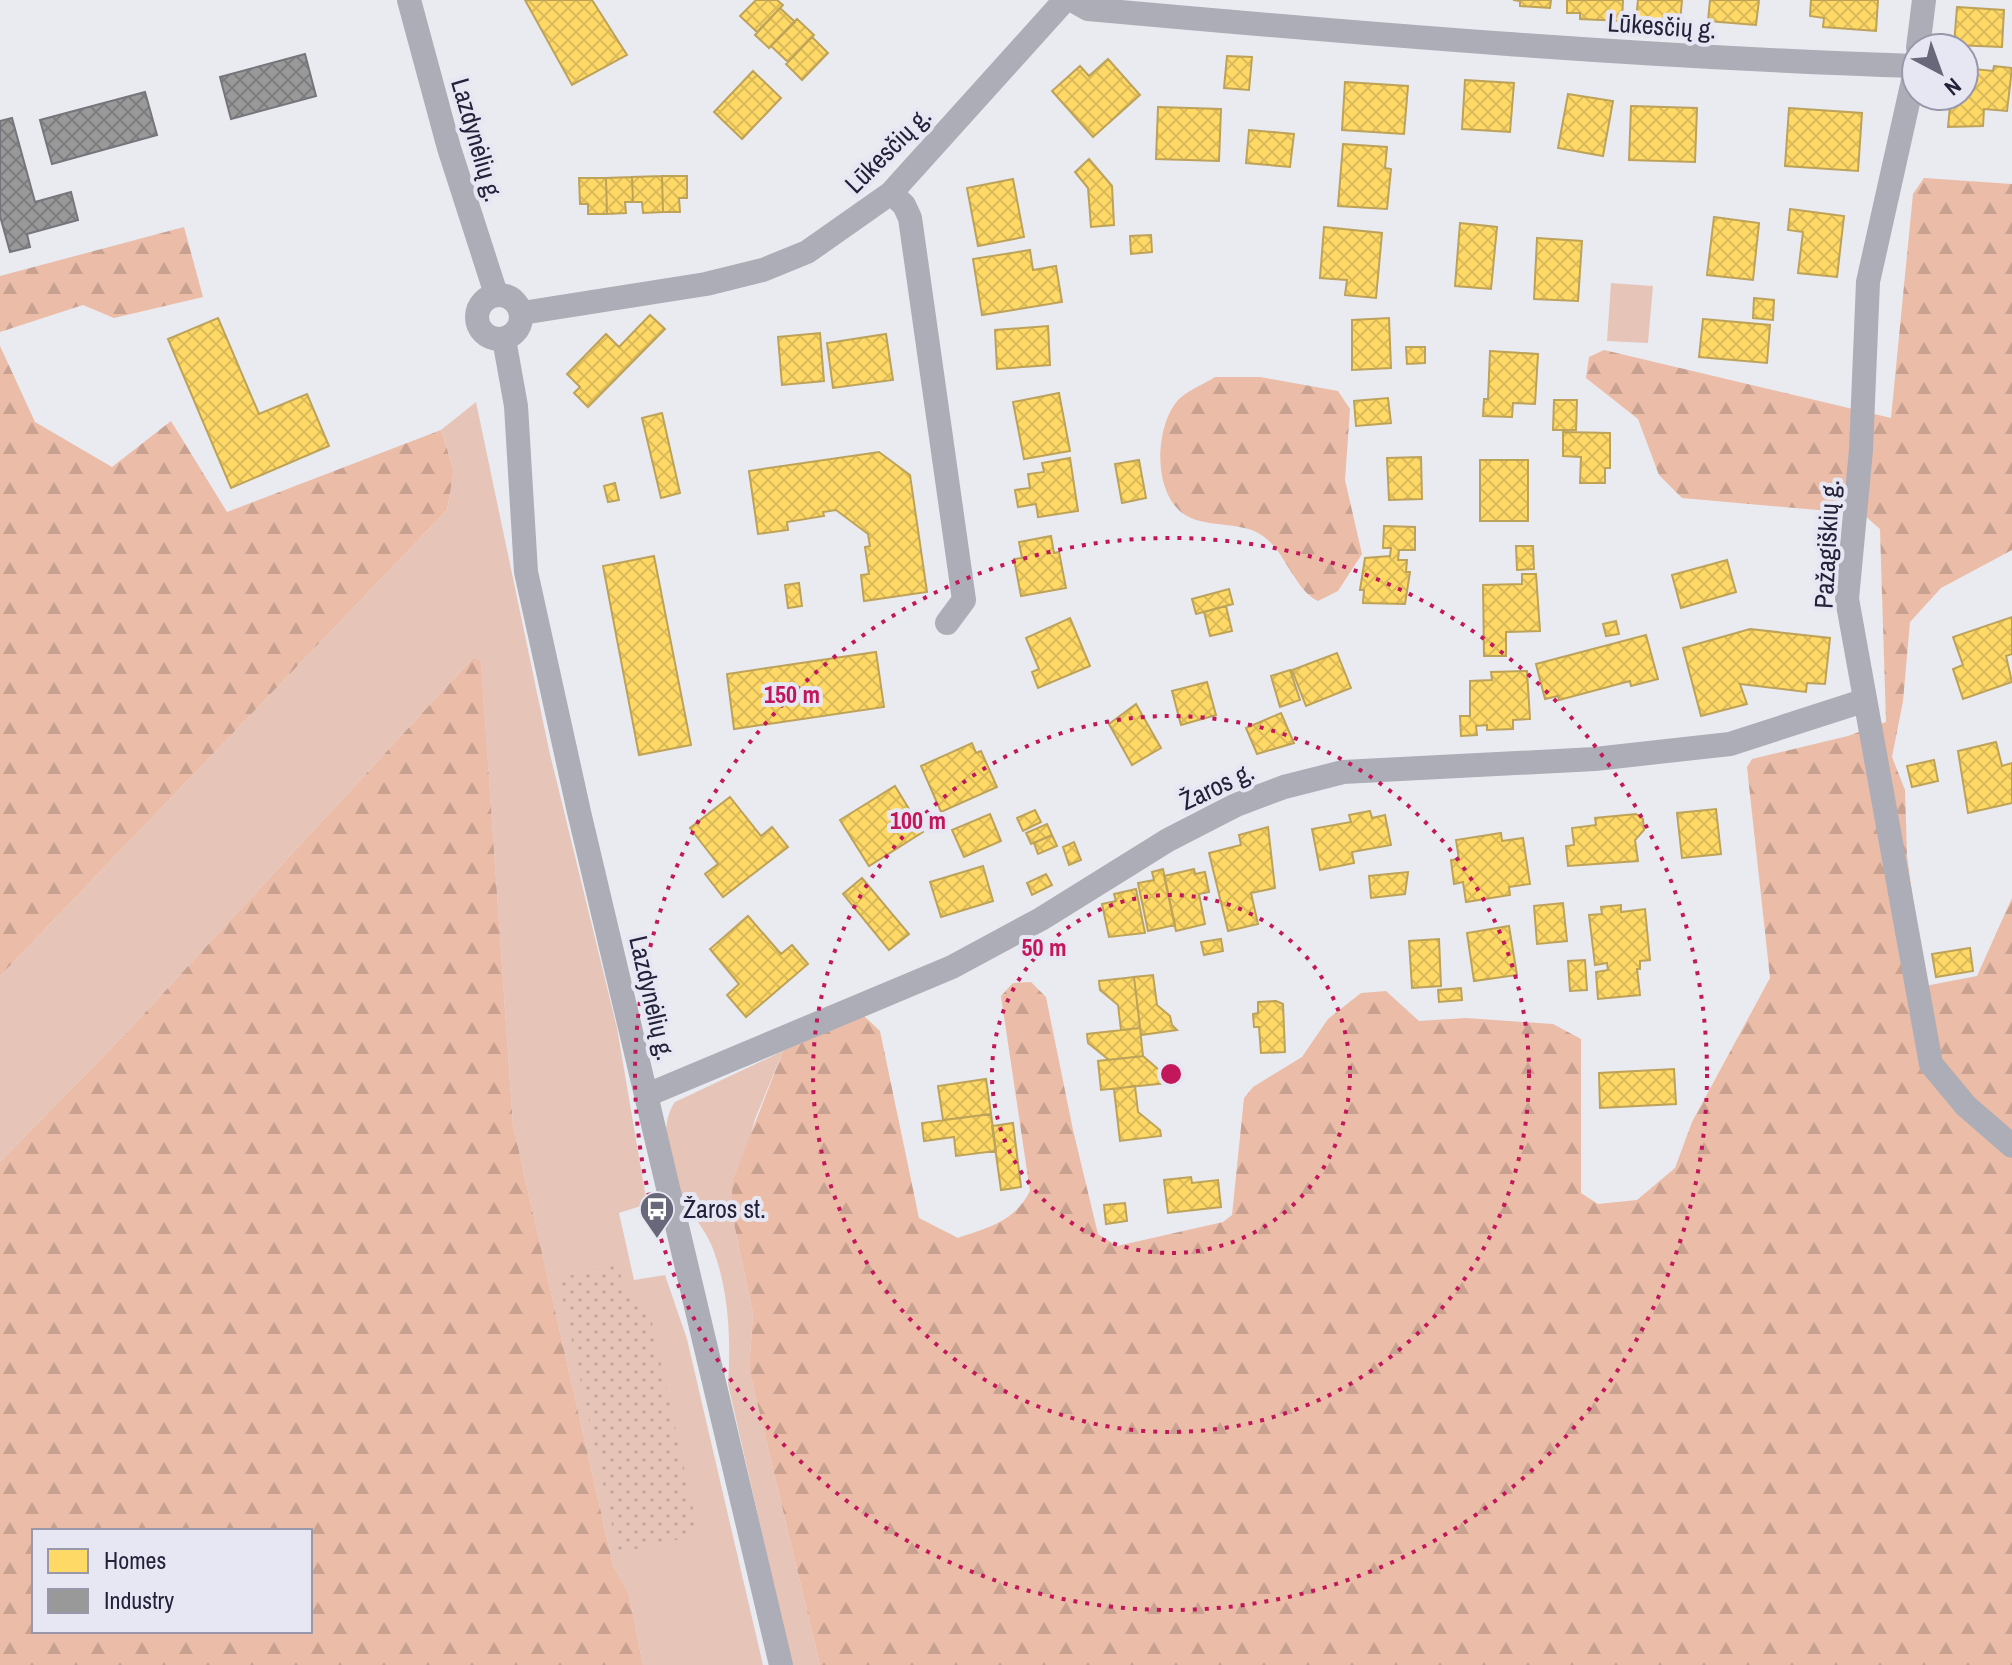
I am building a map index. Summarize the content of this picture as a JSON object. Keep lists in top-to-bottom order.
{
  "streets": {
    "street": [
      "Lūkesčių g.",
      "Lazdynėlių g.",
      "Pažagiškių g.",
      "Žaros g."
    ]
  },
  "crossings": [
    ["Lūkesčių g.", "Lazdynėlių g."],
    ["Lazdynėlių g.", "Žaros g."],
    ["Pažagiškių g.", "Žaros g."]
  ],
  "places": {
    "bus stop": ["Žaros st."]
  },
  "legend": ["Homes", "Industry"],
  "north": "bottom right",
  "rings": ["150 m", "100 m", "50 m"]
}
